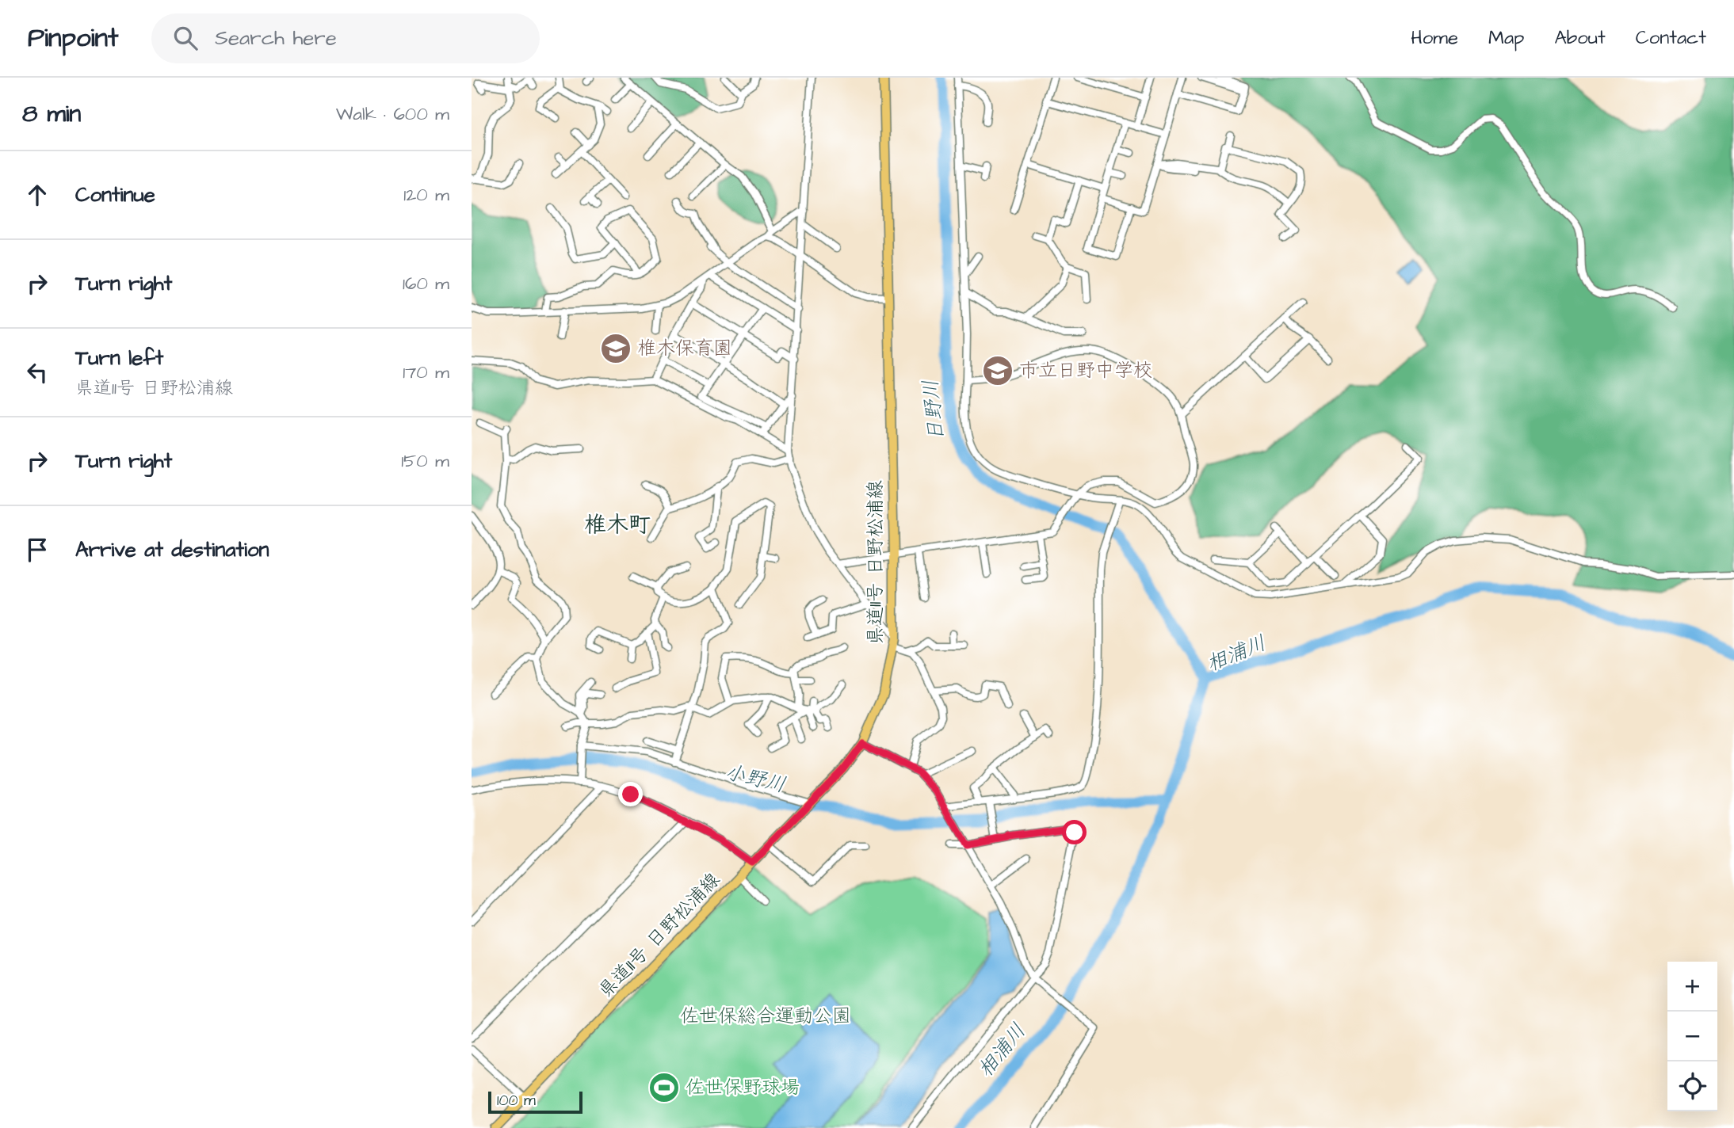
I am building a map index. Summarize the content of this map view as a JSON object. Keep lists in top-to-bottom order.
{
  "streets": {
    "main road": ["県道11号 日野松浦線"]
  },
  "districts": ["椎木町"],
  "water": ["日野川", "相浦川", "小野川"],
  "parks": ["佐世保総合運動公園"],
  "places": {
    "school or university": ["椎木保育園", "市立日野中学校"],
    "sports": ["佐世保野球場"]
  },
  "scale_bar": "100 m",
  "page": {
    "header": "Pinpoint",
    "search": "Search here",
    "nav": [
      "Home",
      "Map",
      "About",
      "Contact"
    ],
    "heading": ["8 min", "Walk · 600 m"],
    "list": [
      ["Continue", "120 m"],
      ["Turn right", "160 m"],
      ["Turn left", "県道11号 日野松浦線", "170 m"],
      ["Turn right", "150 m"],
      "Arrive at destination"
    ],
    "map_buttons": ["+", "−"],
    "scale": "100 m"
  }
}
